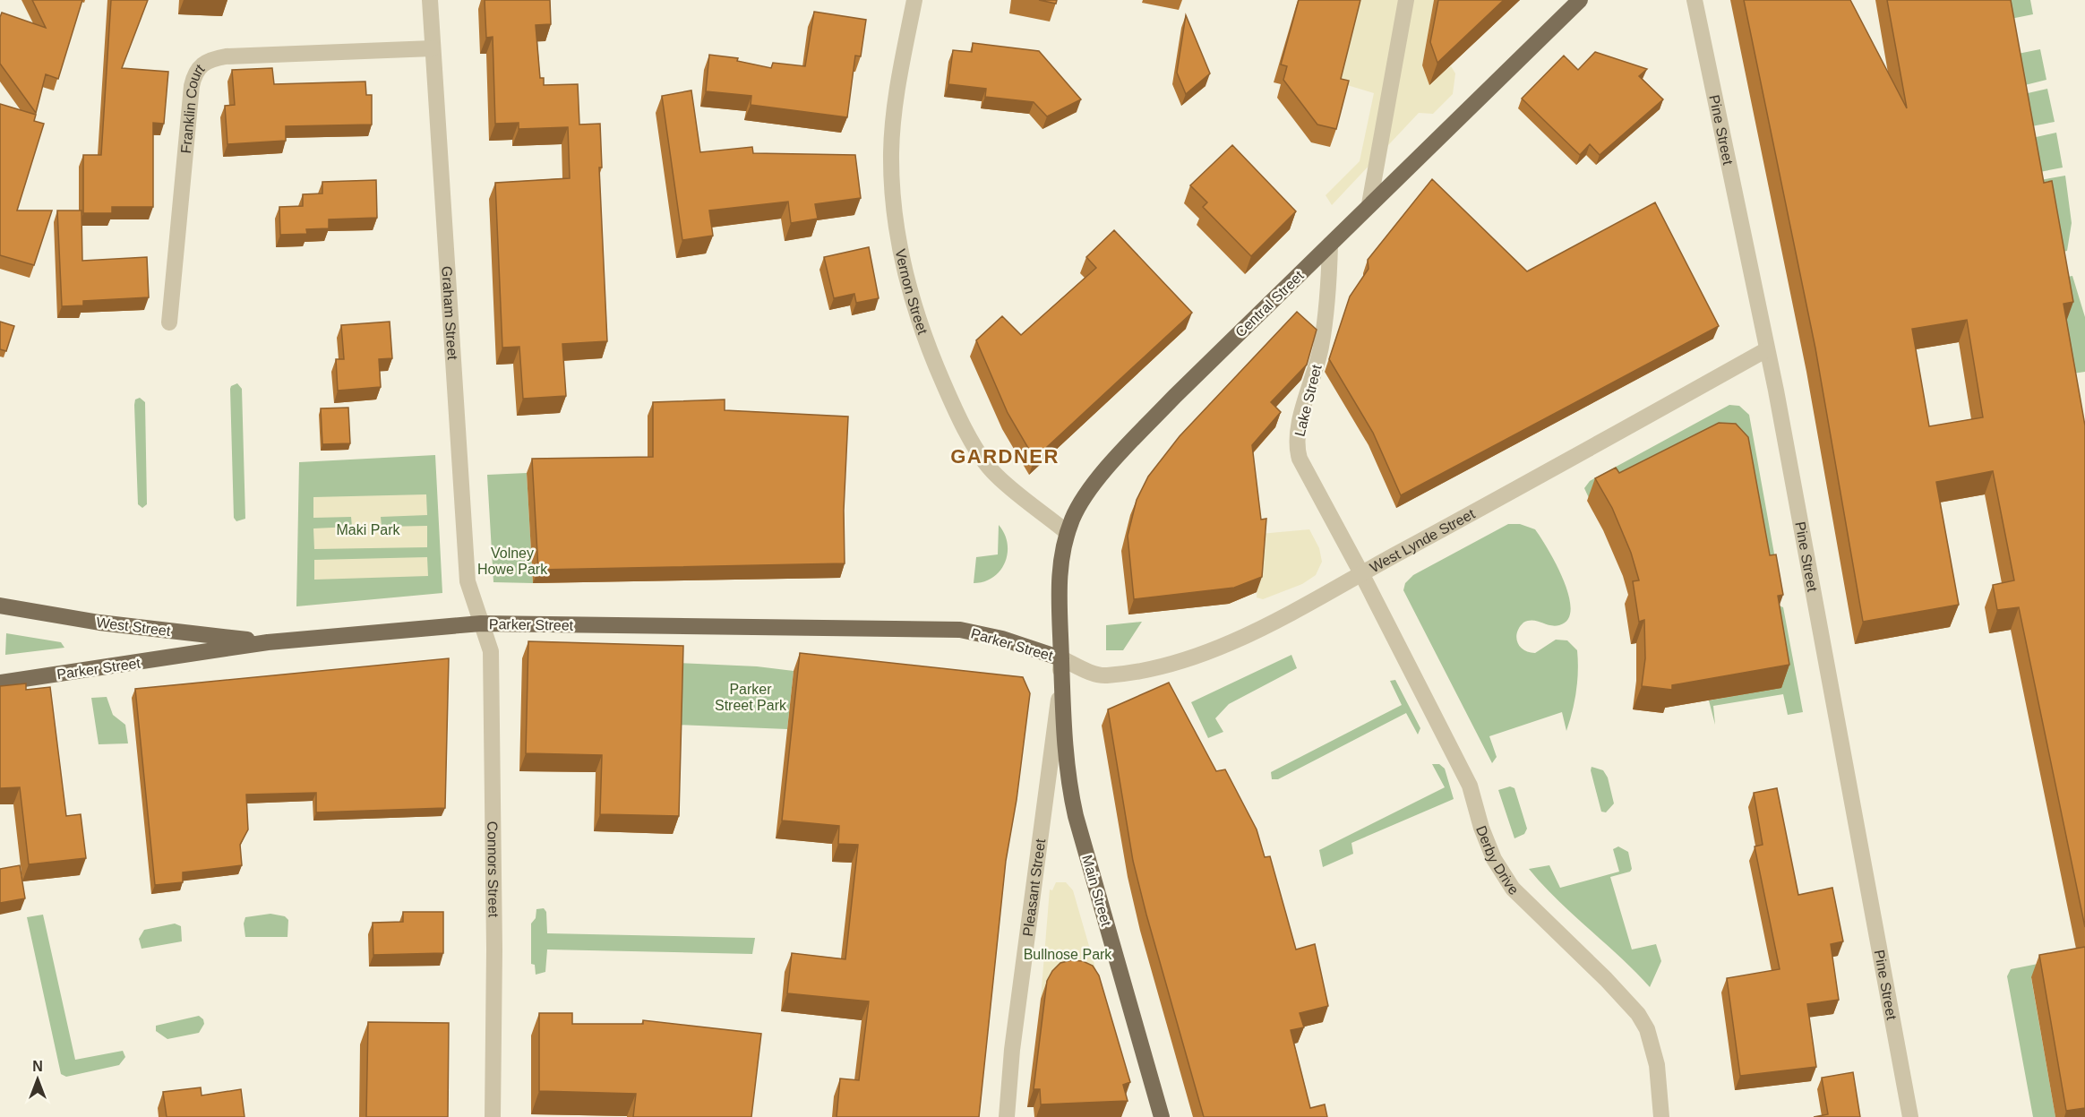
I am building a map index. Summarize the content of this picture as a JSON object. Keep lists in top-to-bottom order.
{
  "streets": {
    "main road": [
      "Central Street",
      "Parker Street",
      "West Street",
      "Main Street"
    ],
    "street": [
      "Franklin Court",
      "Pine Street",
      "Vernon Street",
      "Graham Street",
      "Lake Street",
      "West Lynde Street",
      "Derby Drive",
      "Connors Street",
      "Pleasant Street"
    ]
  },
  "crossings": [
    ["Franklin Court", "Graham Street"],
    ["Pine Street", "West Lynde Street"],
    ["Vernon Street", "Central Street"],
    ["Central Street", "Lake Street"],
    ["Central Street", "West Lynde Street"],
    ["Central Street", "Parker Street"],
    ["Central Street", "Pleasant Street"],
    ["Central Street", "Main Street"],
    ["Graham Street", "Parker Street"],
    ["Graham Street", "Connors Street"],
    ["Lake Street", "West Lynde Street"],
    ["Lake Street", "Derby Drive"],
    ["West Lynde Street", "Parker Street"],
    ["West Lynde Street", "Derby Drive"],
    ["West Lynde Street", "Pleasant Street"],
    ["West Lynde Street", "Main Street"],
    ["Parker Street", "West Street"],
    ["Parker Street", "Connors Street"],
    ["Parker Street", "Pleasant Street"],
    ["Parker Street", "Main Street"],
    ["Pleasant Street", "Main Street"]
  ],
  "districts": ["GARDNER"],
  "parks": [
    "Maki Park",
    "Volney Howe Park",
    "Parker Street Park",
    "Bullnose Park"
  ],
  "north": "top"
}
